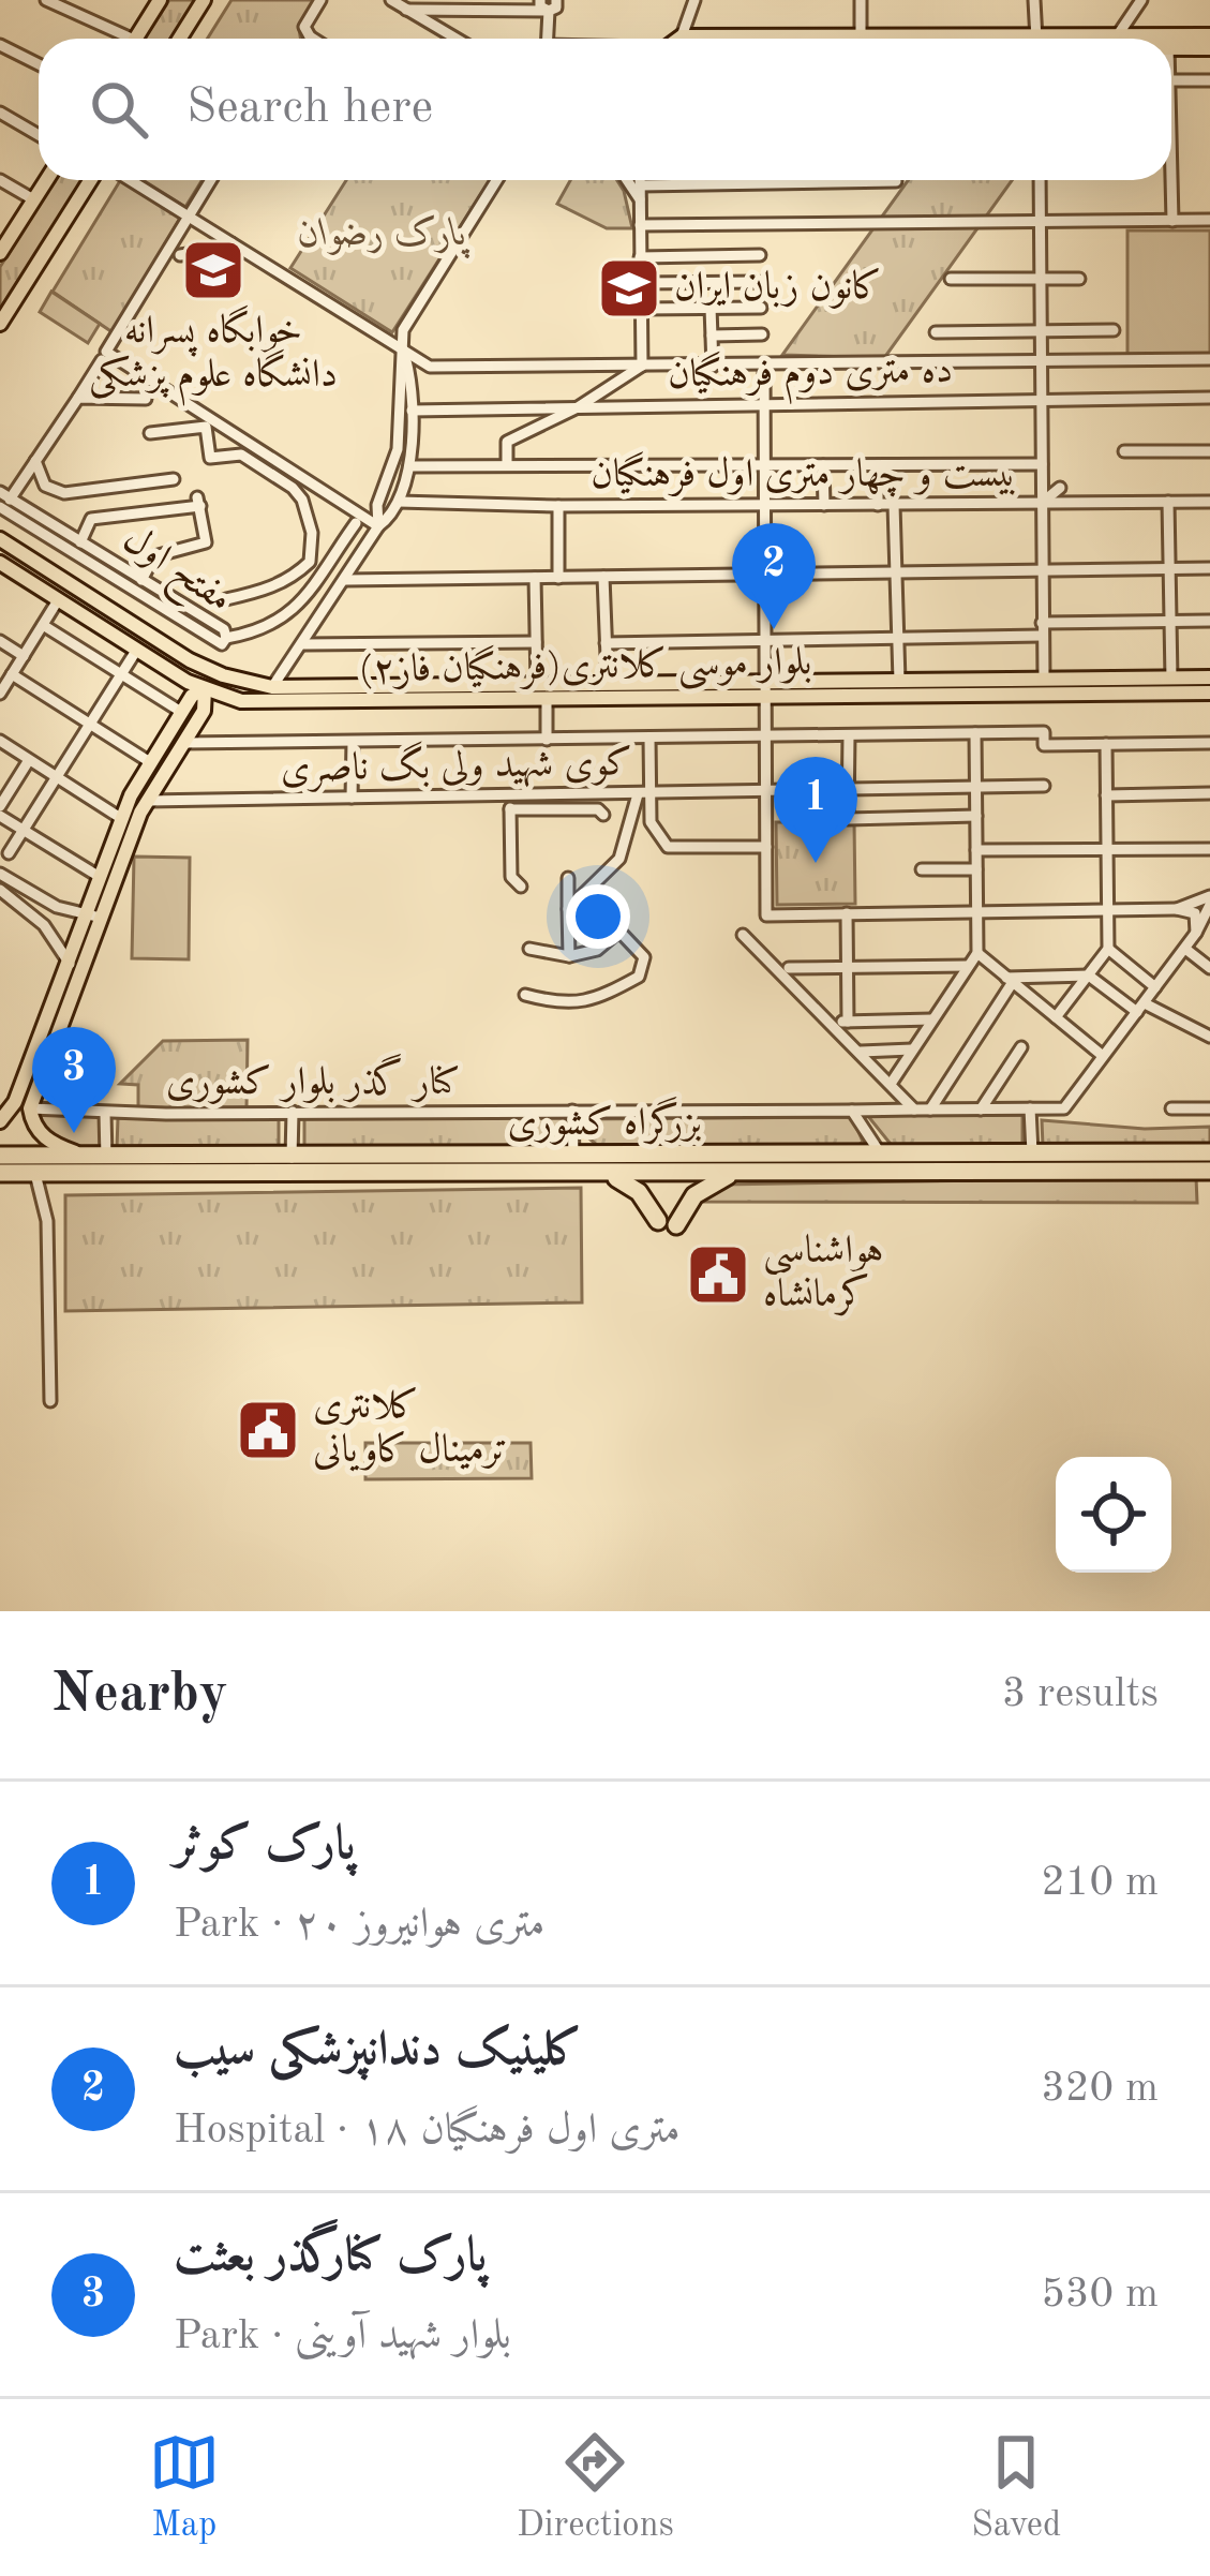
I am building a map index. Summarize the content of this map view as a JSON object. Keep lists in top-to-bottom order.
{
  "streets": {
    "highway": ["بزرگراه کشوری"],
    "main road": ["بلوار موسی کلانتری(فرهنگیان فاز۲)"],
    "street": [
      "ده متری دوم فرهنگیان",
      "بیست و چهار متری اول فرهنگیان",
      "مفتح اول",
      "کوی شهید ولی بگ ناصری",
      "کنار گذر بلوار کشوری"
    ]
  },
  "parks": ["پارک رضوان"],
  "places": {
    "school or university": ["خوابگاه پسرانه دانشگاه علوم پزشکی", "کانون زبان ایران"],
    "public building": ["هواشناسی کرمانشاه", "کلانتری ترمینال کاویانی"]
  },
  "page": {
    "search": "Search here",
    "pins": ["2", "1", "3"],
    "heading": ["Nearby", "3 results"],
    "list": [
      {
        "mark": "1",
        "name": "پارک کوثر",
        "note": "Park · ۲۰ متری هوانیروز",
        "value": "210 m"
      },
      {
        "mark": "2",
        "name": "کلینیک دندانپزشکی سیب",
        "note": "Hospital · ۱۸ متری اول فرهنگیان",
        "value": "320 m"
      },
      {
        "mark": "3",
        "name": "پارک کنارگذر بعثت",
        "note": "Park · بلوار شهید آوینی",
        "value": "530 m"
      }
    ],
    "nav": ["Map", "Directions", "Saved"]
  }
}
